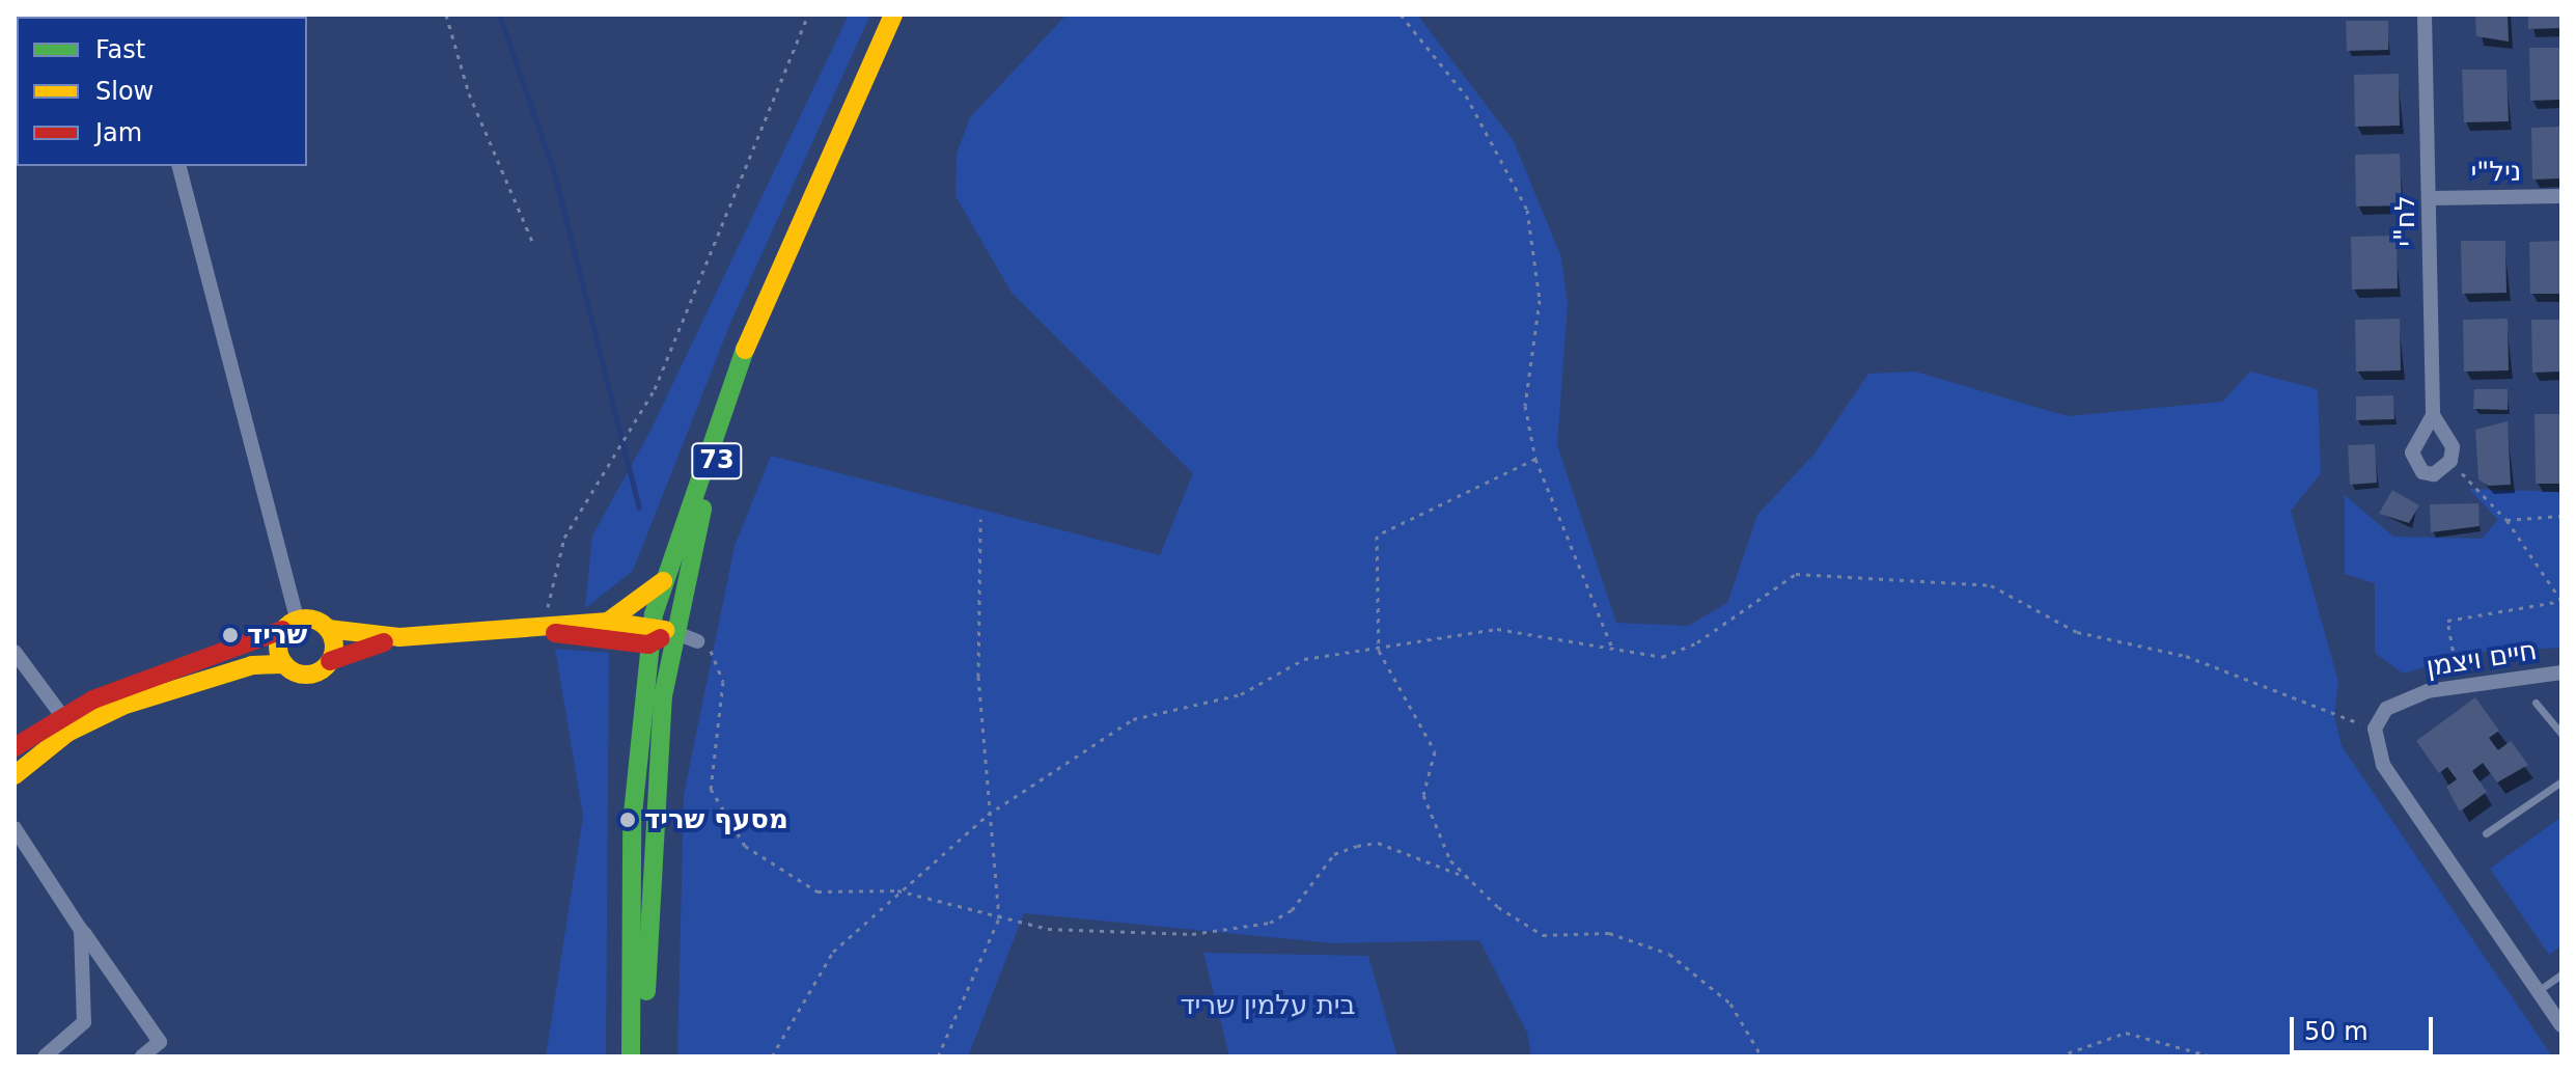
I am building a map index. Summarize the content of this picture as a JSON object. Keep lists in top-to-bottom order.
{
  "streets": {
    "main road": ["73"],
    "street": ["ניל\"י", "לח\"י", "חיים ויצמן"]
  },
  "crossings": [
    ["ניל\"י", "לח\"י"]
  ],
  "parks": ["בית עלמין שריד"],
  "places": ["שריד", "מסעף שריד"],
  "legend": ["Fast", "Slow", "Jam"],
  "scale_bar": "50 m"
}
